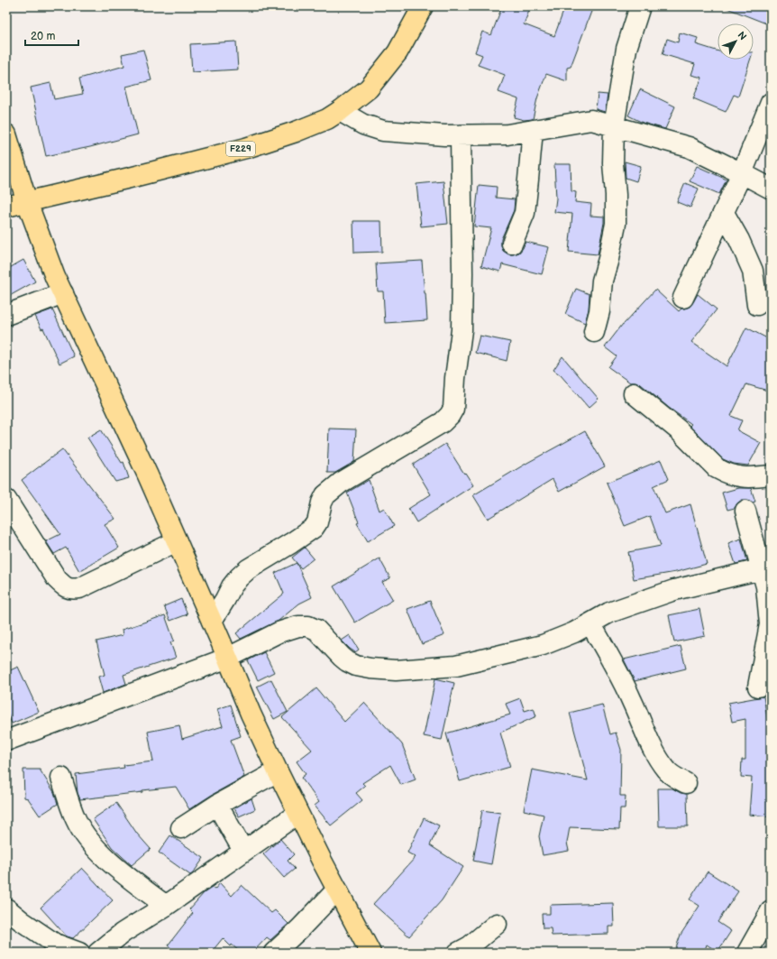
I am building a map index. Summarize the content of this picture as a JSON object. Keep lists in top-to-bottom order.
{
  "streets": {
    "main road": ["F229"]
  },
  "scale_bar": "20 m",
  "north": "top right"
}
